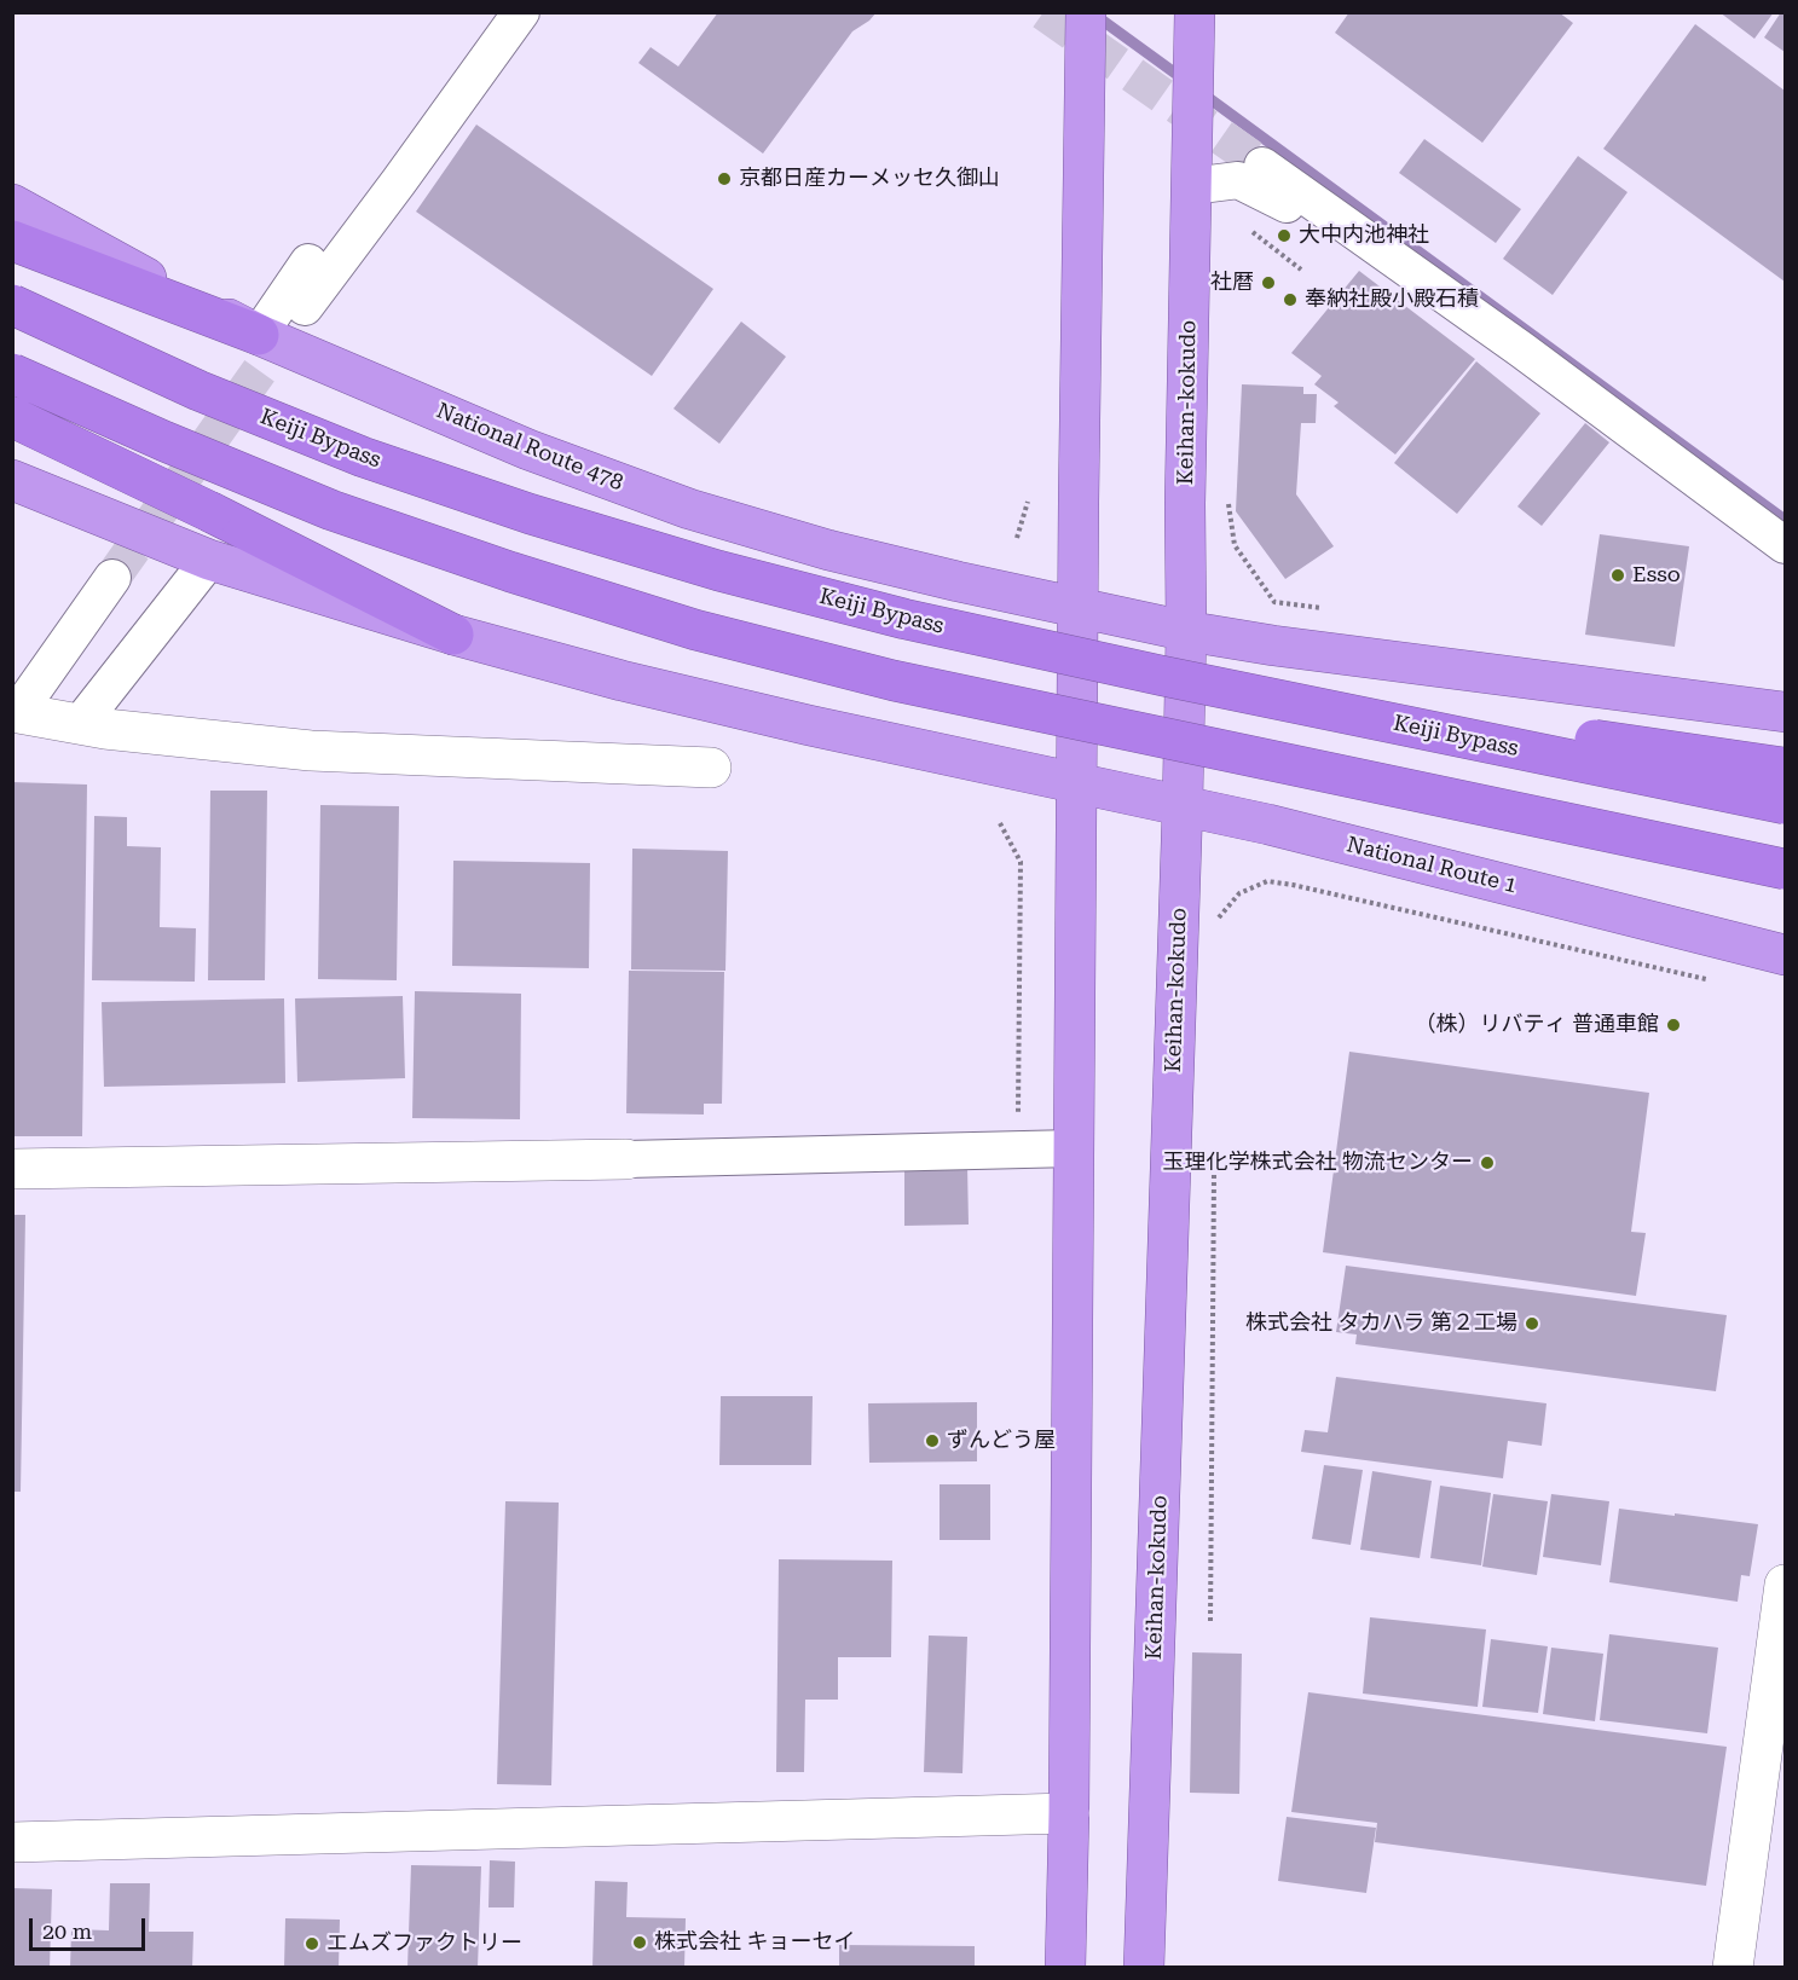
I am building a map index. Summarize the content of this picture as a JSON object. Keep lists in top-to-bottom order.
{
  "streets": {
    "highway": [
      "Keihan-kokudo",
      "Keiji Bypass",
      "National Route 478",
      "National Route 1"
    ]
  },
  "crossings": [
    ["Keihan-kokudo", "National Route 1"]
  ],
  "places": [
    "京都日産カーメッセ久御山",
    "大中内池神社",
    "社暦",
    "奉納社殿小殿石積",
    "Esso",
    "（株）リバティ 普通車館",
    "玉理化学株式会社 物流センター",
    "株式会社 タカハラ 第２工場",
    "ずんどう屋",
    "株式会社 キョーセイ",
    "エムズファクトリー"
  ],
  "scale_bar": "20 m"
}
